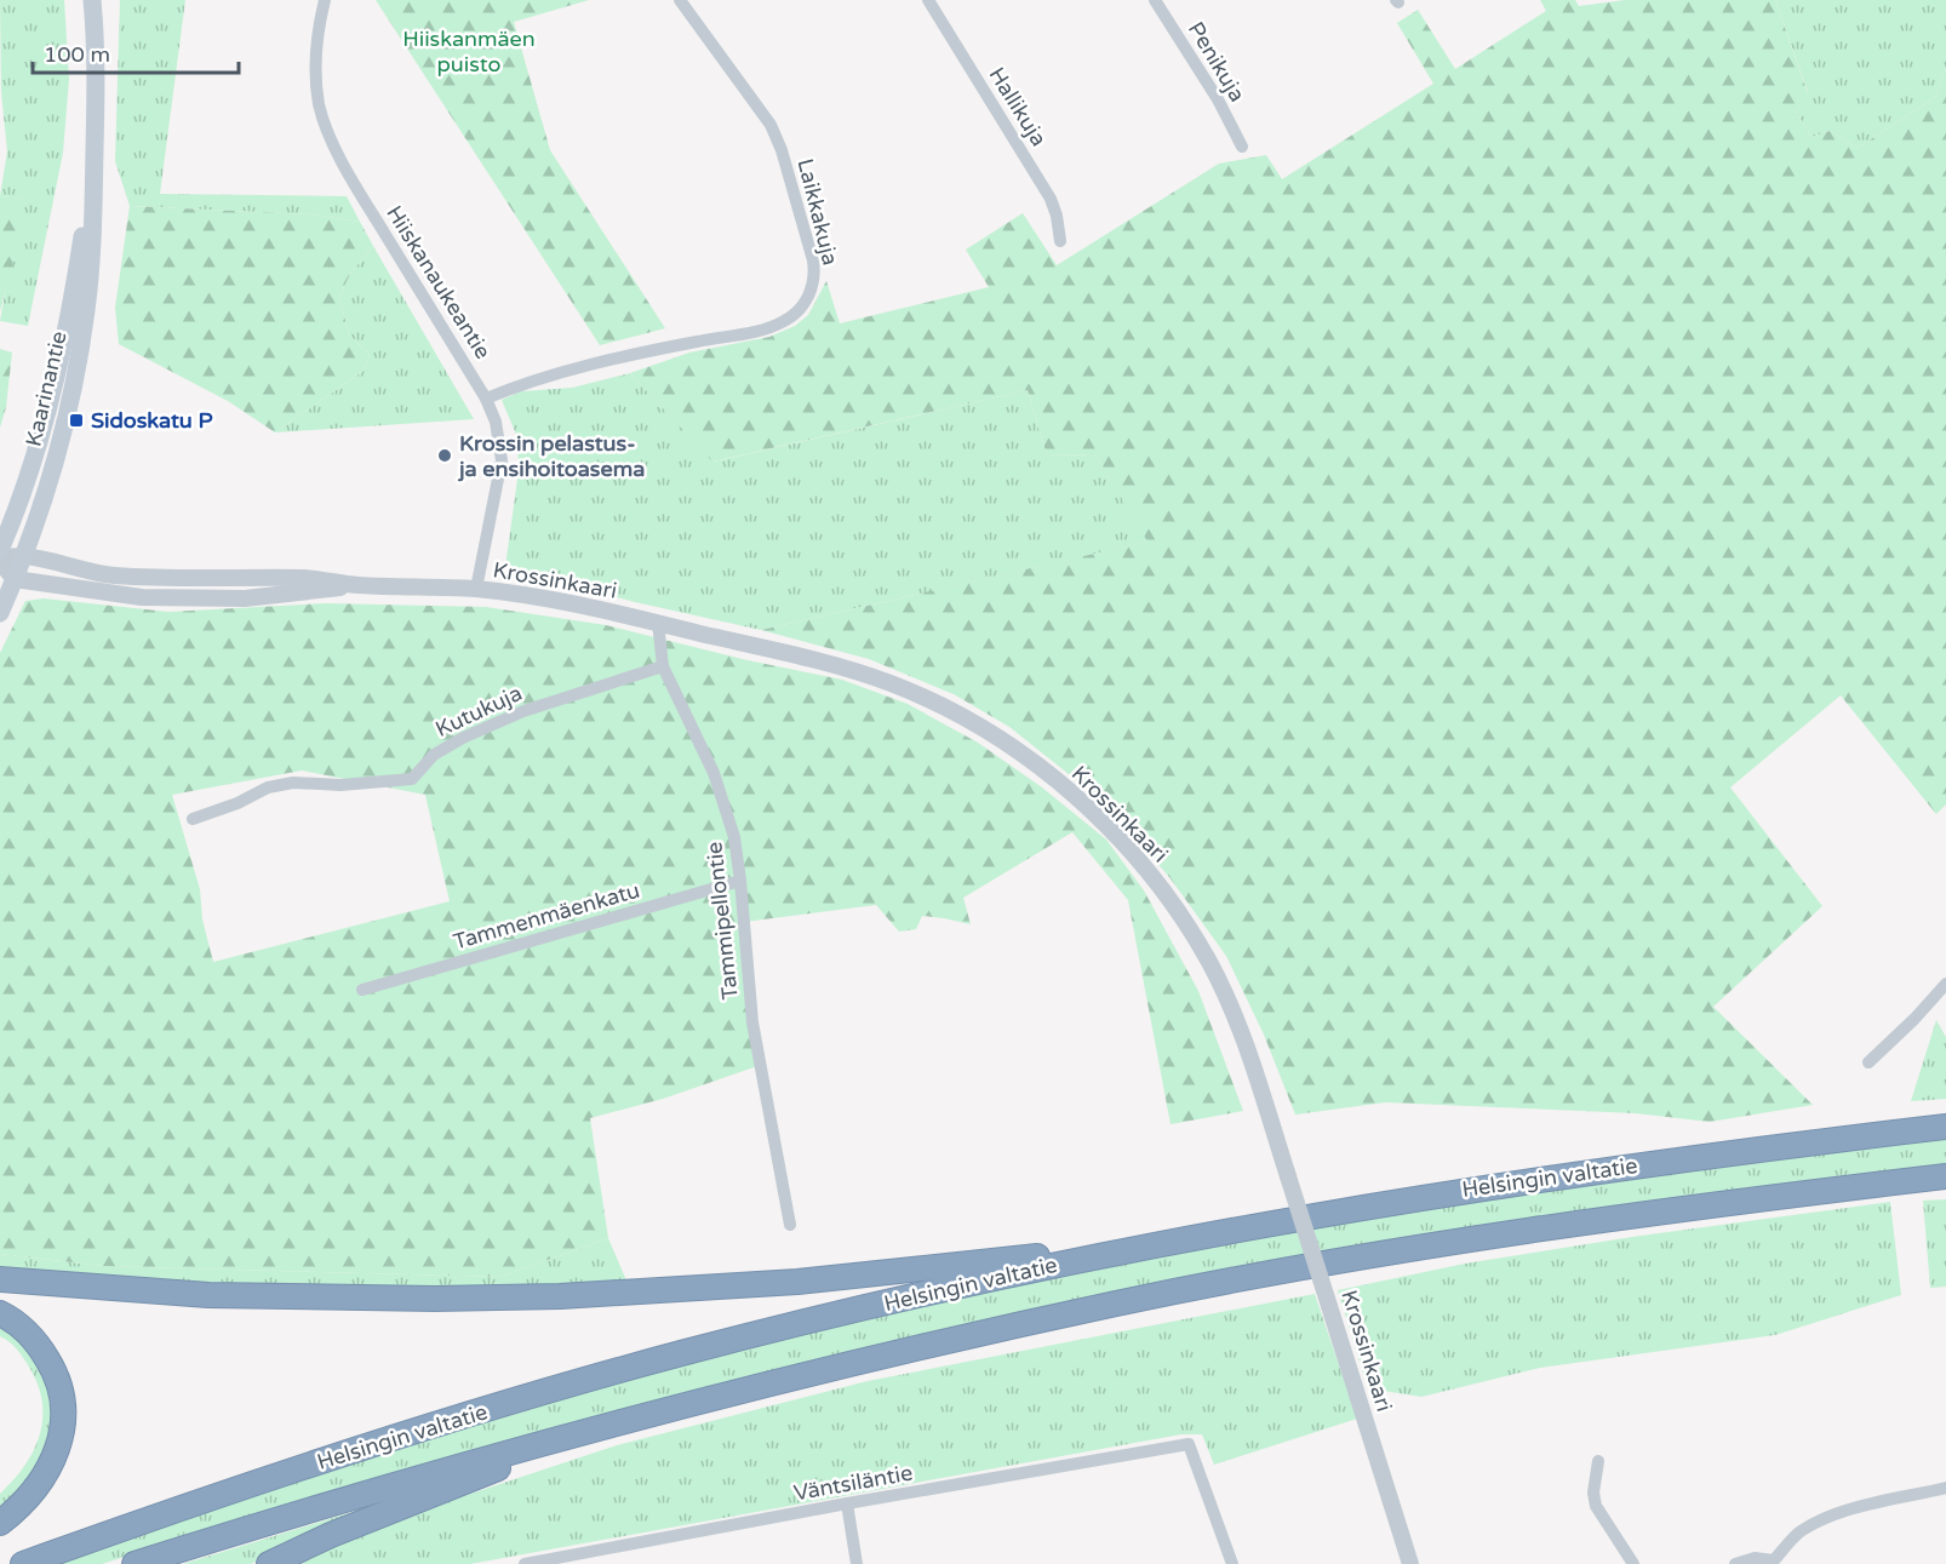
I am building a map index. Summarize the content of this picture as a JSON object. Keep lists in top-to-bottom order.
{
  "streets": {
    "highway": ["Helsingin valtatie"],
    "main road": ["Kaarinantie"],
    "street": [
      "Penikuja",
      "Hallikuja",
      "Laikkakuja",
      "Hiiskanaukeantie",
      "Krossinkaari",
      "Kutukuja",
      "Tammenmäenkatu",
      "Tammipellontie",
      "Väntsiläntie"
    ]
  },
  "crossings": [
    ["Laikkakuja", "Hiiskanaukeantie"],
    ["Hiiskanaukeantie", "Krossinkaari"],
    ["Kaarinantie", "Krossinkaari"],
    ["Krossinkaari", "Tammipellontie"],
    ["Kutukuja", "Tammipellontie"],
    ["Tammenmäenkatu", "Tammipellontie"]
  ],
  "parks": ["Hiiskanmäen puisto"],
  "places": {
    "transit": ["Sidoskatu P"],
    "other": ["Krossin pelastus- ja ensihoitoasema"]
  },
  "scale_bar": "100 m"
}
